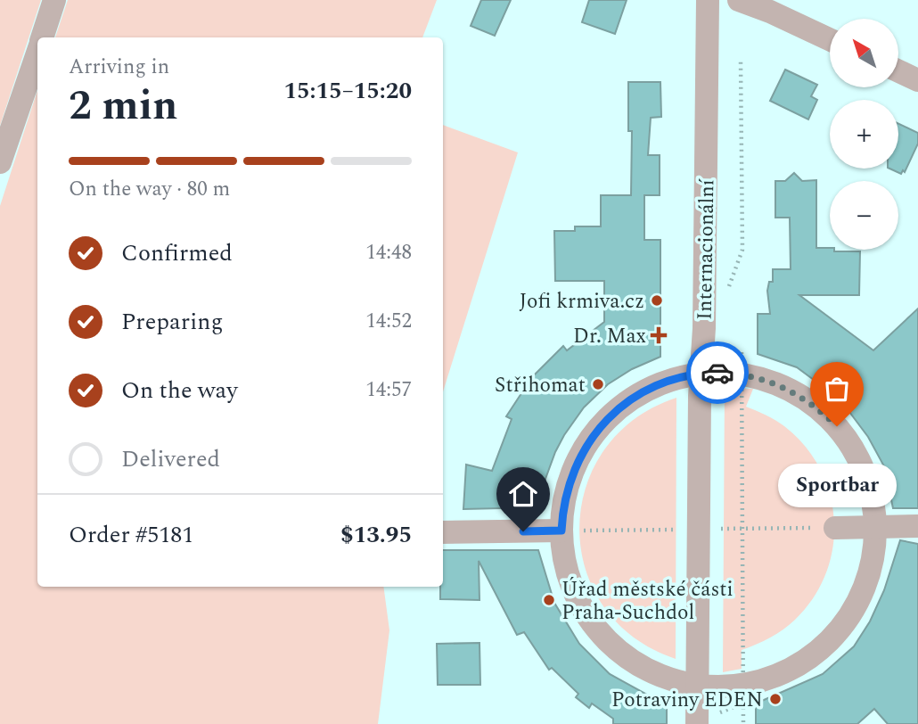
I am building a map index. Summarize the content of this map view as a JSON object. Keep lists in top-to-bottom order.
{
  "streets": {
    "street": ["Internacionální"]
  },
  "places": {
    "other": [
      "Jofi krmiva.cz",
      "Střihomat",
      "Sportbar",
      "Úřad městské části Praha-Suchdol",
      "Potraviny EDEN"
    ],
    "health": ["Dr. Max"]
  },
  "north": "top left",
  "page": {
    "map_buttons": ["+", "−"],
    "heading": ["2 min", "Arriving in", "15:15–15:20"],
    "panel": ["Order #5181", "$13.95"],
    "bar": "On the way · 80 m",
    "list": [
      ["Confirmed", "14:48"],
      ["Preparing", "14:52"],
      ["On the way", "14:57"],
      "Delivered"
    ],
    "bubble": "Sportbar"
  }
}
